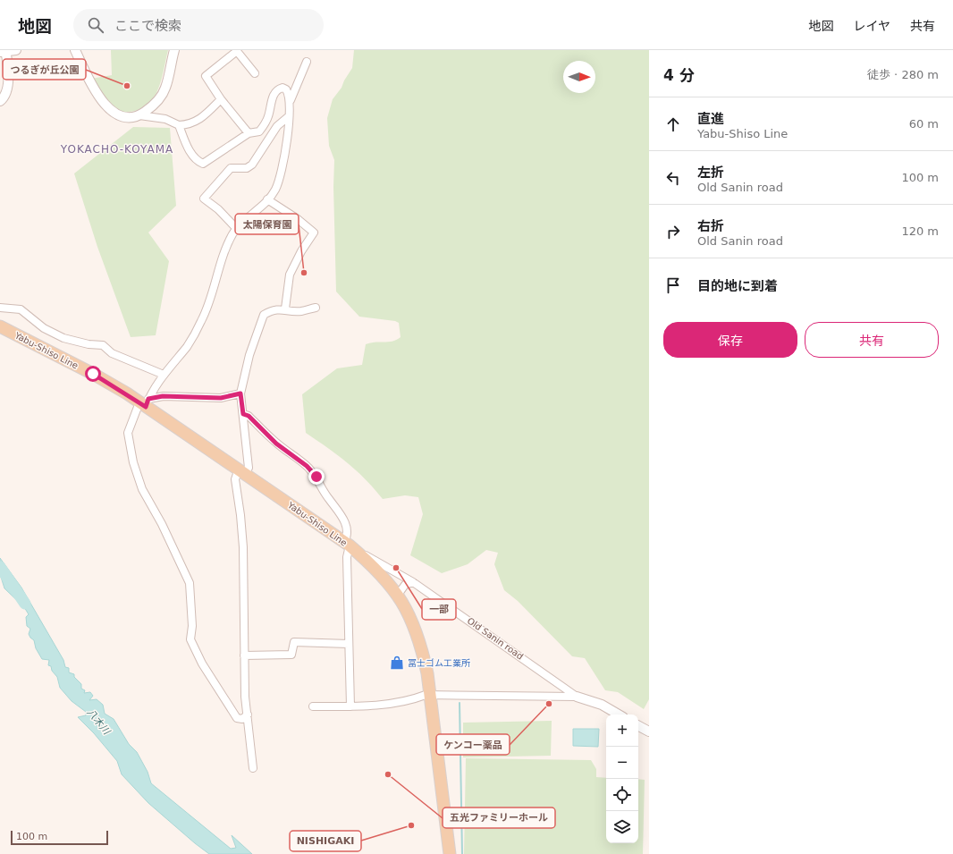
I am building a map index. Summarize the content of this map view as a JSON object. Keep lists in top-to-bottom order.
{
  "streets": {
    "main road": ["Yabu-Shiso Line"],
    "street": ["Old Sanin road"]
  },
  "crossings": [
    ["Yabu-Shiso Line", "Old Sanin road"]
  ],
  "districts": ["YOKACHO-KOYAMA"],
  "water": ["八木川"],
  "places": {
    "other": [
      "つるぎが丘公園",
      "太陽保育園",
      "一部",
      "ケンコー薬品",
      "五光ファミリーホール",
      "NISHIGAKI"
    ],
    "shop": ["冨士ゴム工業所"]
  },
  "scale_bar": "100 m",
  "north": "right",
  "page": {
    "header": "地図",
    "search": "ここで検索",
    "nav": ["地図", "レイヤ", "共有"],
    "heading": ["4 分", "徒歩 · 280 m"],
    "list": [
      ["直進", "Yabu-Shiso Line", "60 m"],
      ["左折", "Old Sanin road", "100 m"],
      ["右折", "Old Sanin road", "120 m"],
      "目的地に到着"
    ],
    "buttons": ["保存", "共有"],
    "map_buttons": ["+", "−"],
    "scale": "100 m"
  }
}
